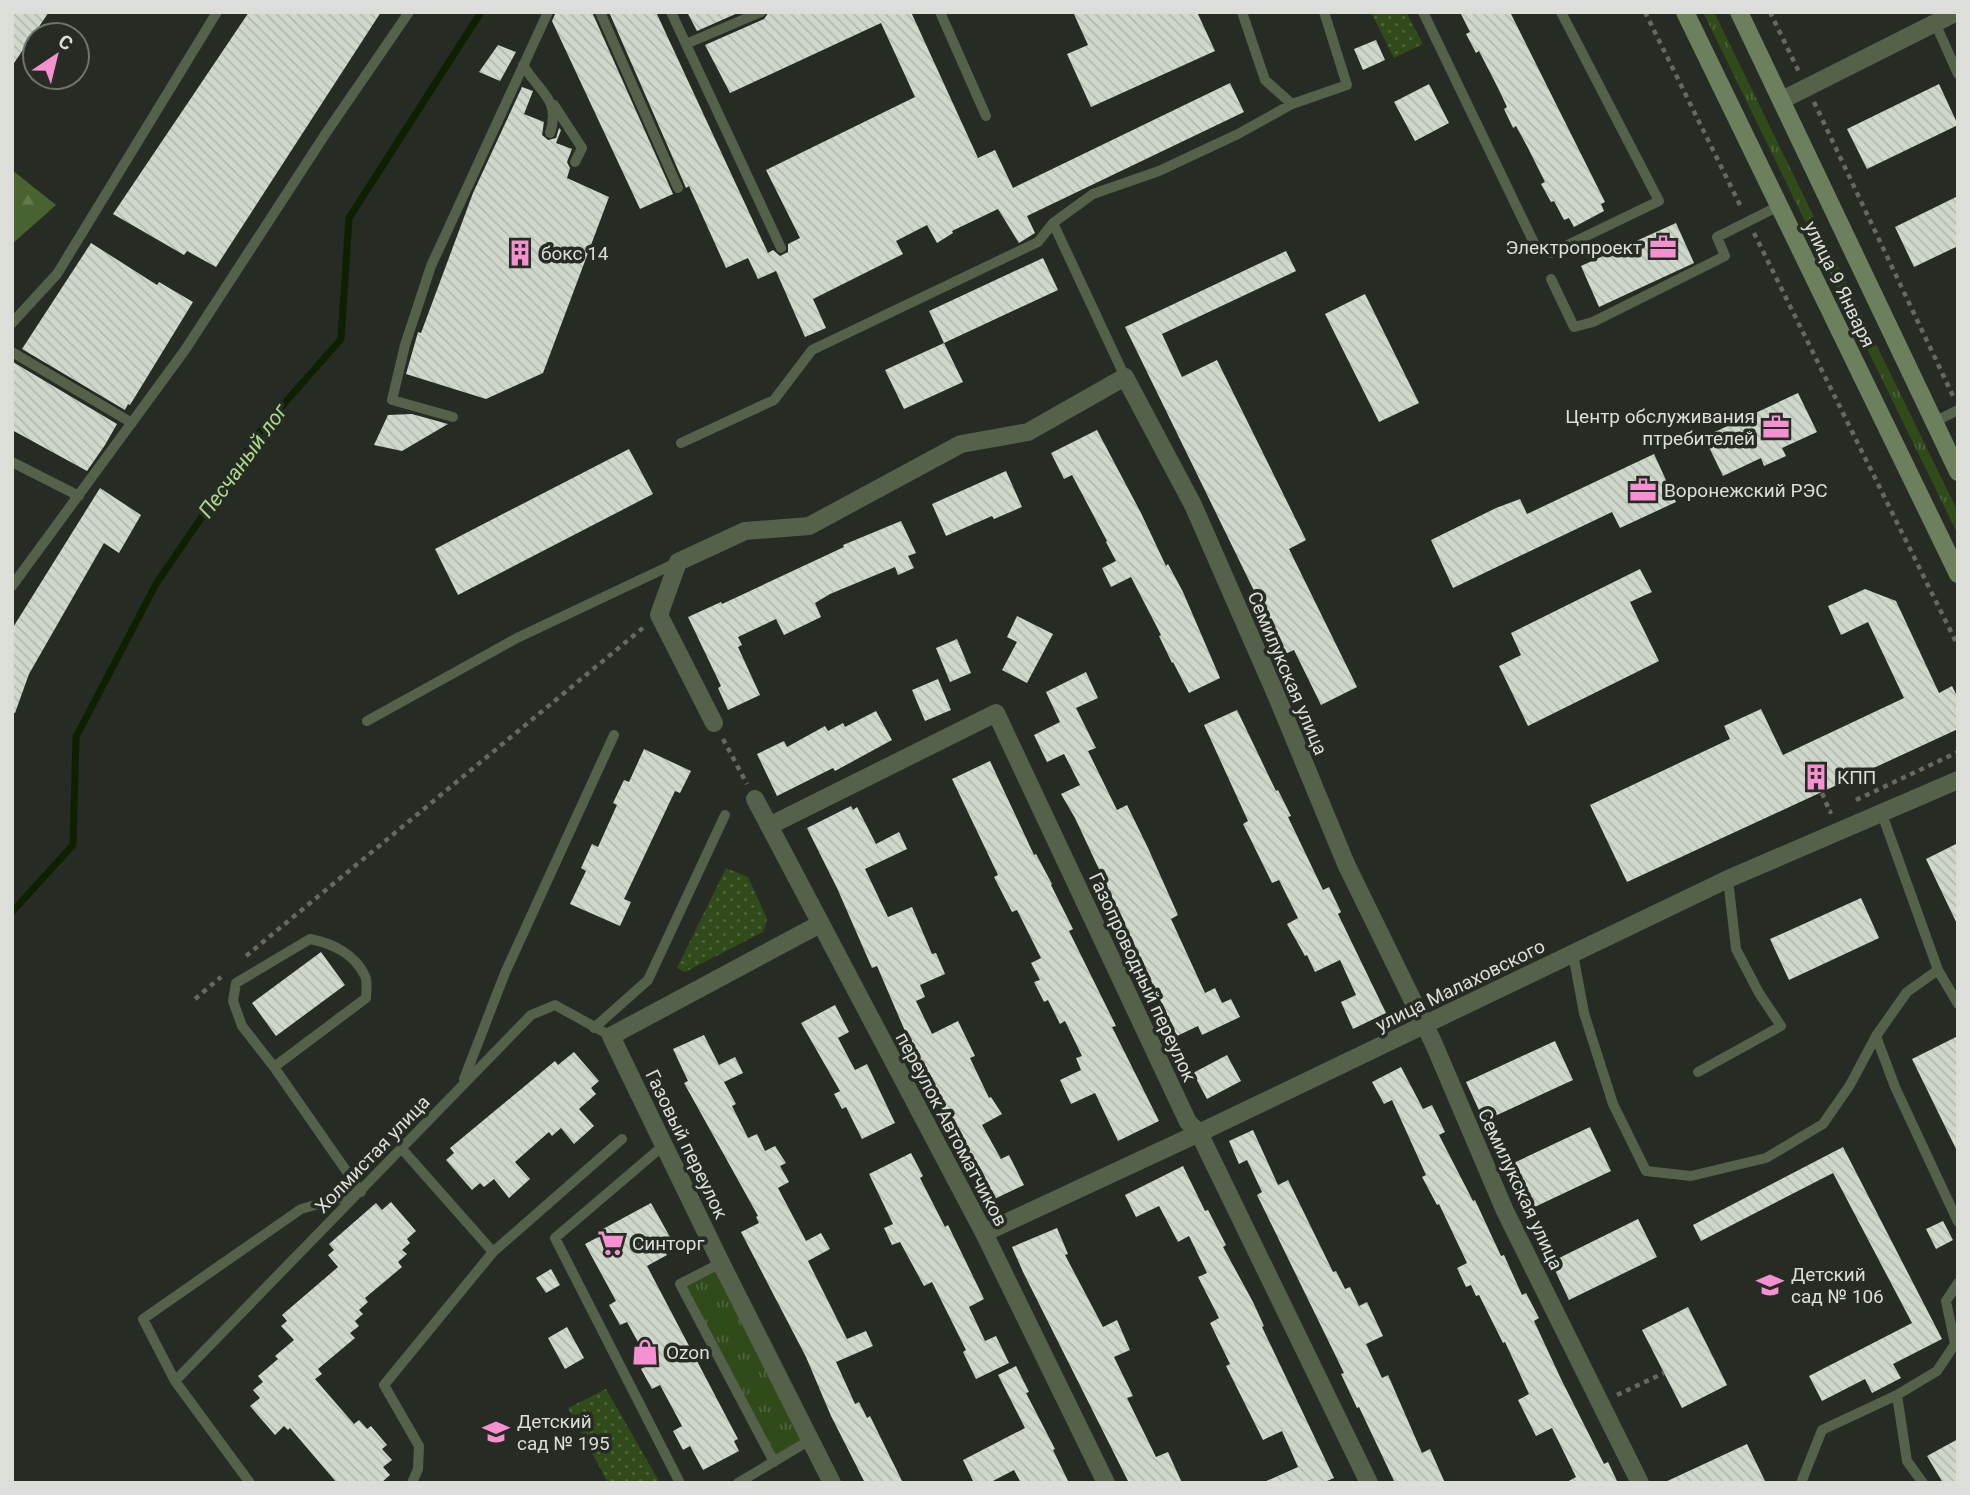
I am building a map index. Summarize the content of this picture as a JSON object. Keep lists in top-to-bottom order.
{
  "streets": {
    "main road": ["улица 9 Января"],
    "street": [
      "Семилукская улица",
      "Газопроводный переулок",
      "улица Малаховского",
      "переулок Автоматчиков",
      "Газовый переулок"
    ],
    "lane": ["Холмистая улица"]
  },
  "crossings": [
    ["Семилукская улица", "улица Малаховского"],
    ["Газопроводный переулок", "улица Малаховского"],
    ["Газопроводный переулок", "переулок Автоматчиков"],
    ["улица Малаховского", "переулок Автоматчиков"],
    ["Газовый переулок", "Холмистая улица"]
  ],
  "water": ["Песчаный лог"],
  "places": {
    "office": ["Электропроект", "Центр обслуживания птребителей", "Воронежский РЭС"],
    "building": ["бокс 14", "КПП"],
    "supermarket": ["Синторг"],
    "school or university": ["Детский сад № 106", "Детский сад № 195"],
    "shop": ["Ozon"]
  },
  "north": "top right"
}
